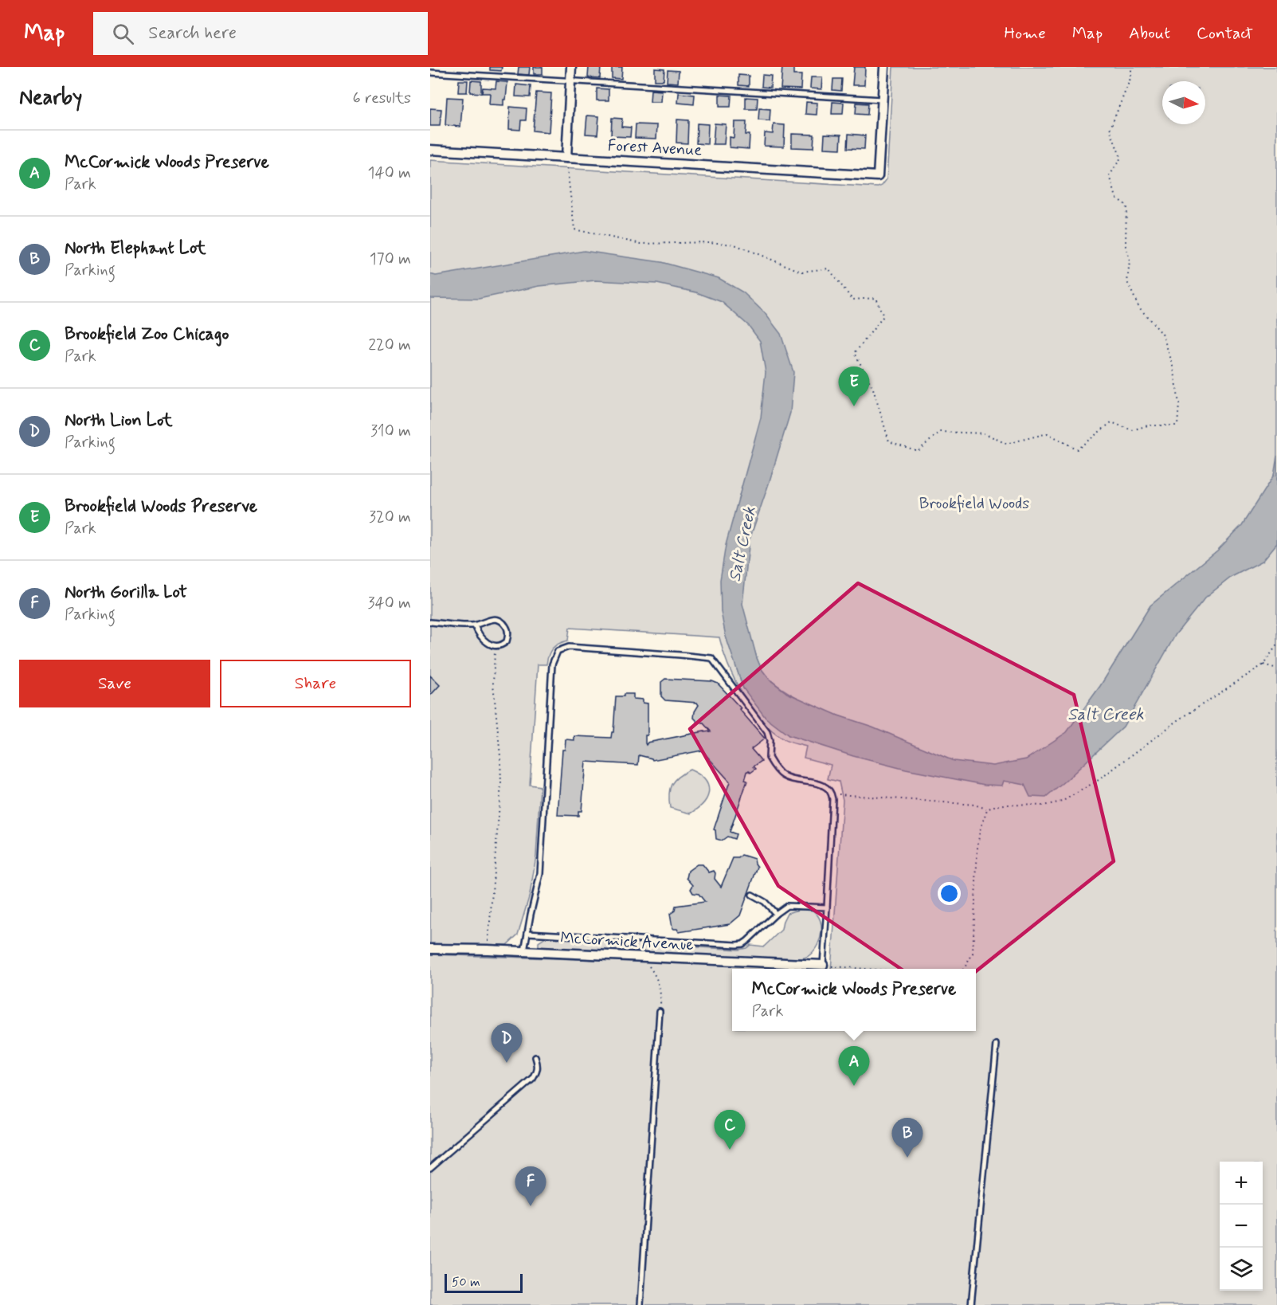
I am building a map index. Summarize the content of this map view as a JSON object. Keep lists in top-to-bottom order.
{
  "streets": {
    "street": ["Forest Avenue", "McCormick Avenue"]
  },
  "water": ["Salt Creek"],
  "parks": ["Brookfield Woods"],
  "scale_bar": "50 m",
  "north": "right",
  "page": {
    "header": "Map",
    "search": "Search here",
    "nav": [
      "Home",
      "Map",
      "About",
      "Contact"
    ],
    "heading": ["Nearby", "6 results"],
    "list": [
      {
        "mark": "A",
        "name": "McCormick Woods Preserve",
        "note": "Park",
        "value": "140 m"
      },
      {
        "mark": "B",
        "name": "North Elephant Lot",
        "note": "Parking",
        "value": "170 m"
      },
      {
        "mark": "C",
        "name": "Brookfield Zoo Chicago",
        "note": "Park",
        "value": "220 m"
      },
      {
        "mark": "D",
        "name": "North Lion Lot",
        "note": "Parking",
        "value": "310 m"
      },
      {
        "mark": "E",
        "name": "Brookfield Woods Preserve",
        "note": "Park",
        "value": "320 m"
      },
      {
        "mark": "F",
        "name": "North Gorilla Lot",
        "note": "Parking",
        "value": "340 m"
      }
    ],
    "pins": [
      "E",
      "D",
      "A",
      "C",
      "B",
      "F"
    ],
    "buttons": ["Save", "Share"],
    "popup": ["McCormick Woods Preserve", "Park"],
    "map_buttons": ["+", "−"],
    "scale": "50 m"
  }
}
